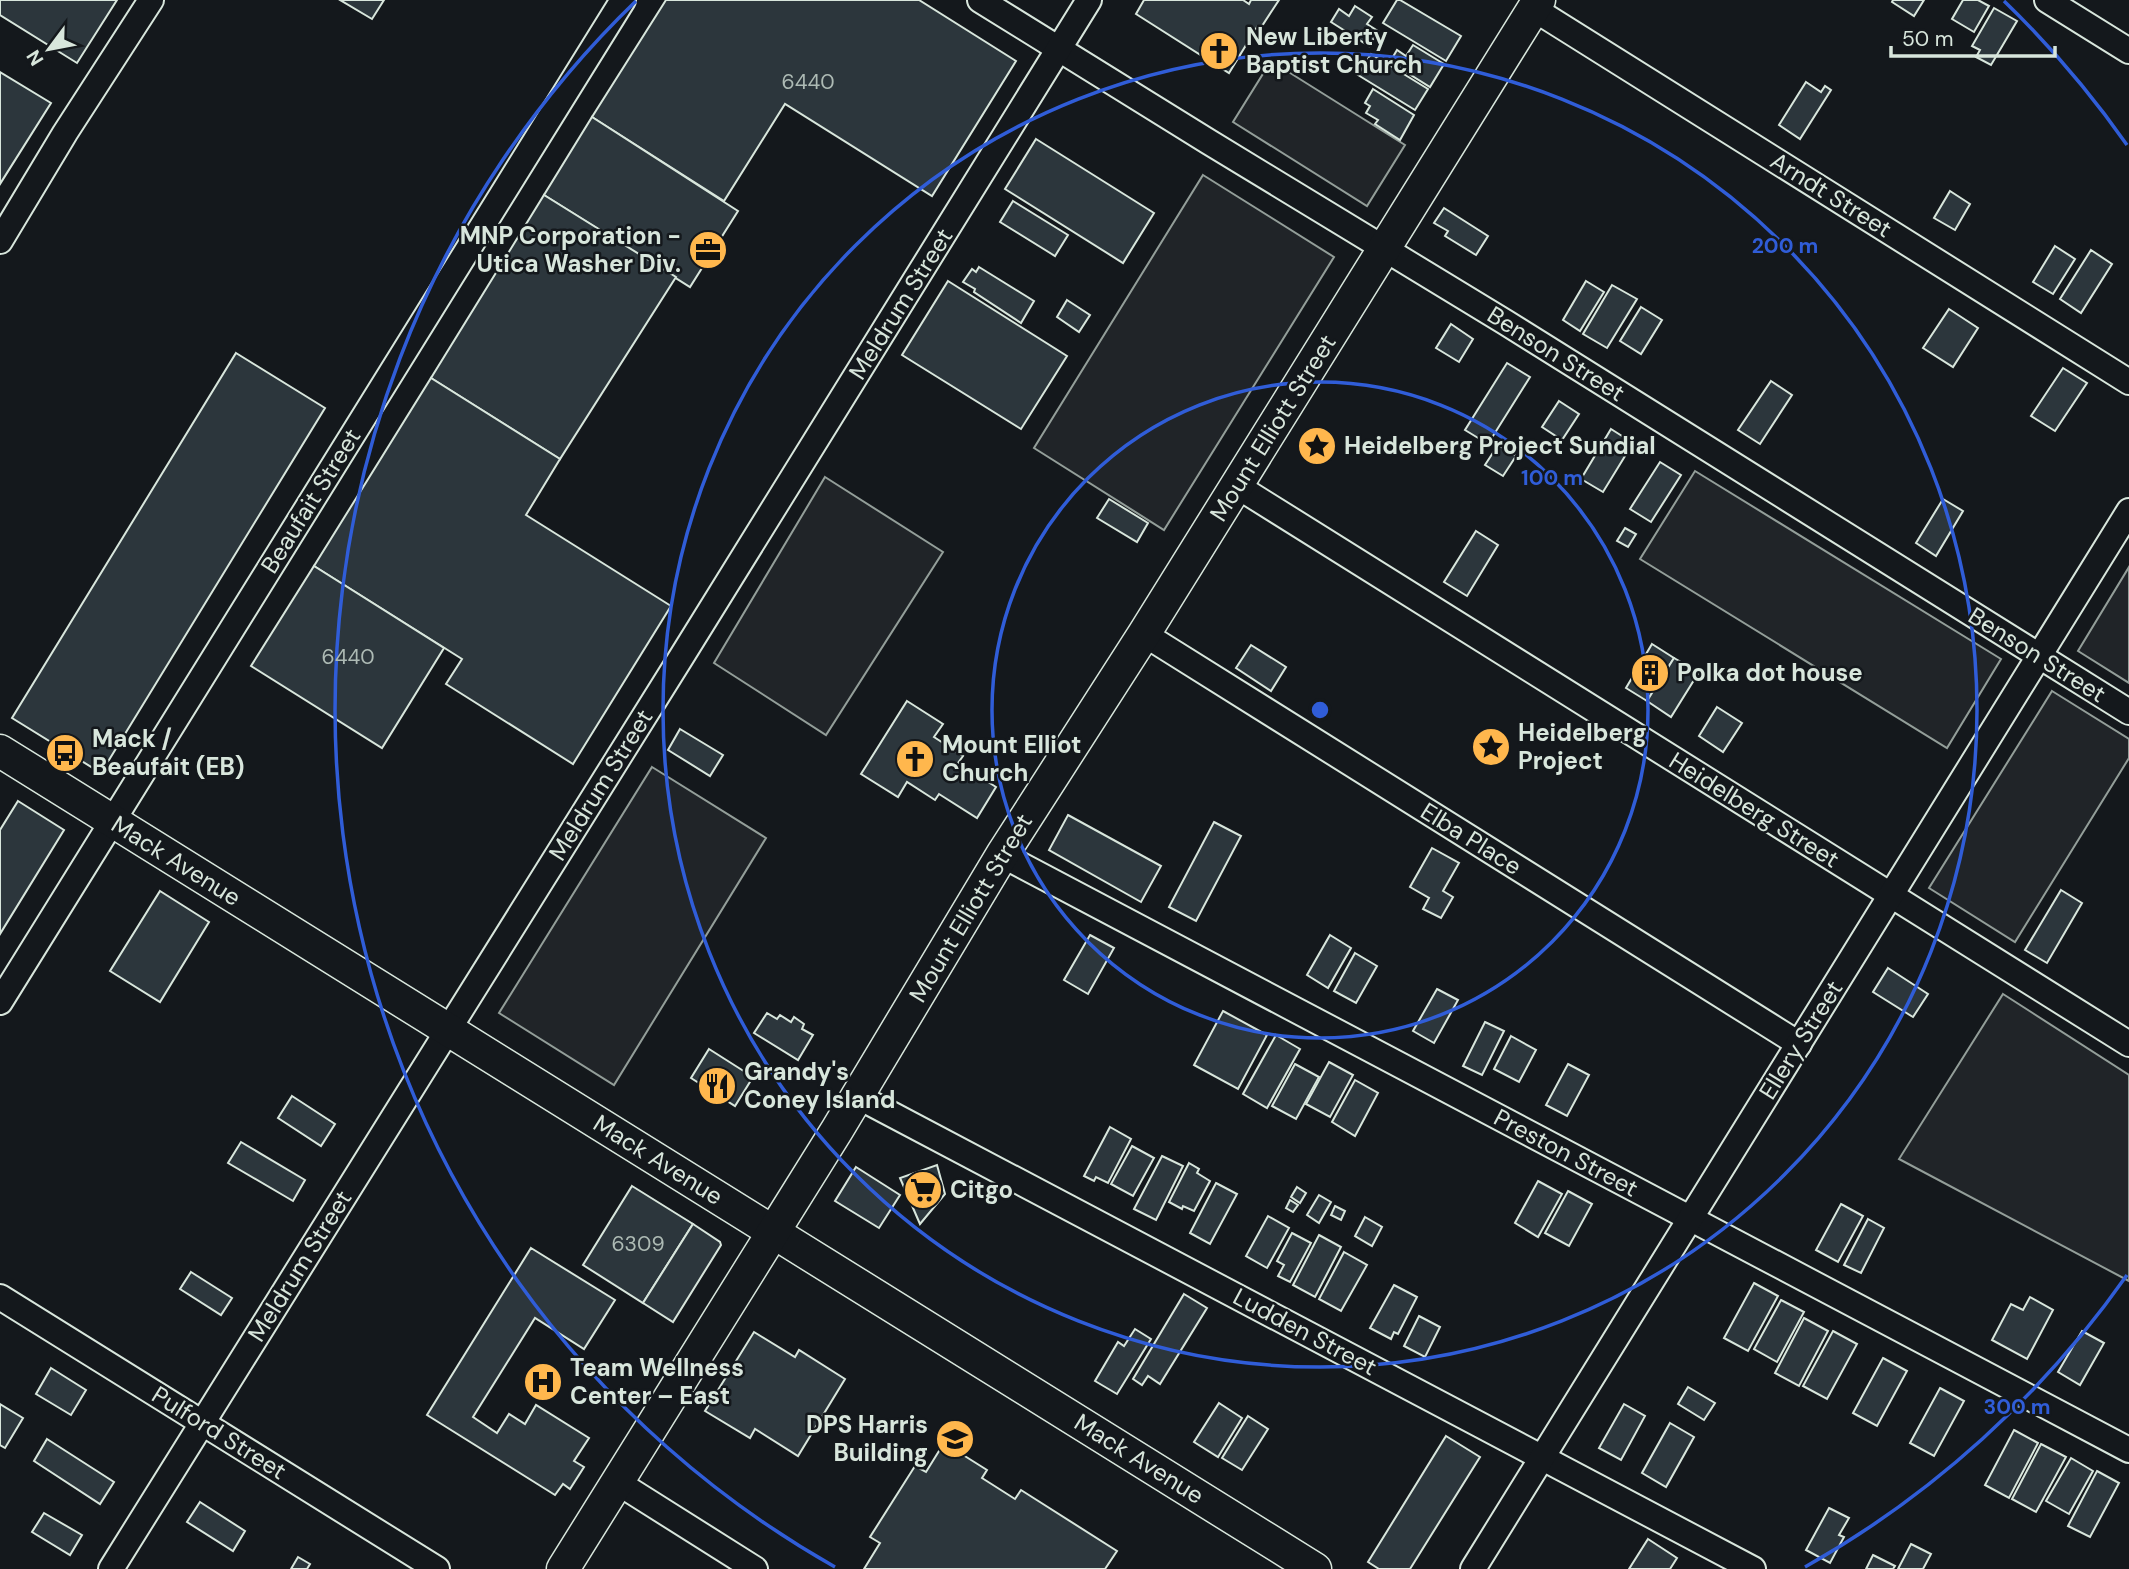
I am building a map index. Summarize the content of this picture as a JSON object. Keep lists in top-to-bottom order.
{
  "streets": {
    "main road": ["Mount Elliott Street", "Mack Avenue"],
    "street": [
      "Arndt Street",
      "Meldrum Street",
      "Benson Street",
      "Beaufait Street",
      "Heidelberg Street",
      "Elba Place",
      "Ellery Street",
      "Preston Street",
      "Ludden Street",
      "Pulford Street"
    ]
  },
  "crossings": [
    ["Arndt Street", "Mount Elliott Street"],
    ["Meldrum Street", "Benson Street"],
    ["Meldrum Street", "Mack Avenue"],
    ["Meldrum Street", "Pulford Street"],
    ["Benson Street", "Mount Elliott Street"],
    ["Benson Street", "Ellery Street"],
    ["Mount Elliott Street", "Heidelberg Street"],
    ["Mount Elliott Street", "Elba Place"],
    ["Mount Elliott Street", "Mack Avenue"],
    ["Mount Elliott Street", "Preston Street"],
    ["Mount Elliott Street", "Ludden Street"],
    ["Beaufait Street", "Mack Avenue"],
    ["Heidelberg Street", "Ellery Street"],
    ["Elba Place", "Ellery Street"],
    ["Ellery Street", "Preston Street"],
    ["Ellery Street", "Ludden Street"]
  ],
  "places": {
    "church": ["New Liberty Baptist Church", "Mount Elliot Church"],
    "office": ["MNP Corporation - Utica Washer Div."],
    "place": ["Heidelberg Project Sundial", "Heidelberg Project"],
    "building": ["Polka dot house"],
    "bus stop": ["Mack / Beaufait (EB)"],
    "restaurant": ["Grandy's Coney Island"],
    "supermarket": ["Citgo"],
    "hospital": ["Team Wellness Center – East"],
    "school or university": ["DPS Harris Building"]
  },
  "house_numbers": ["6440", "6440", "6309"],
  "scale_bar": "50 m",
  "north": "bottom left",
  "rings": ["200 m", "100 m", "300 m"]
}
